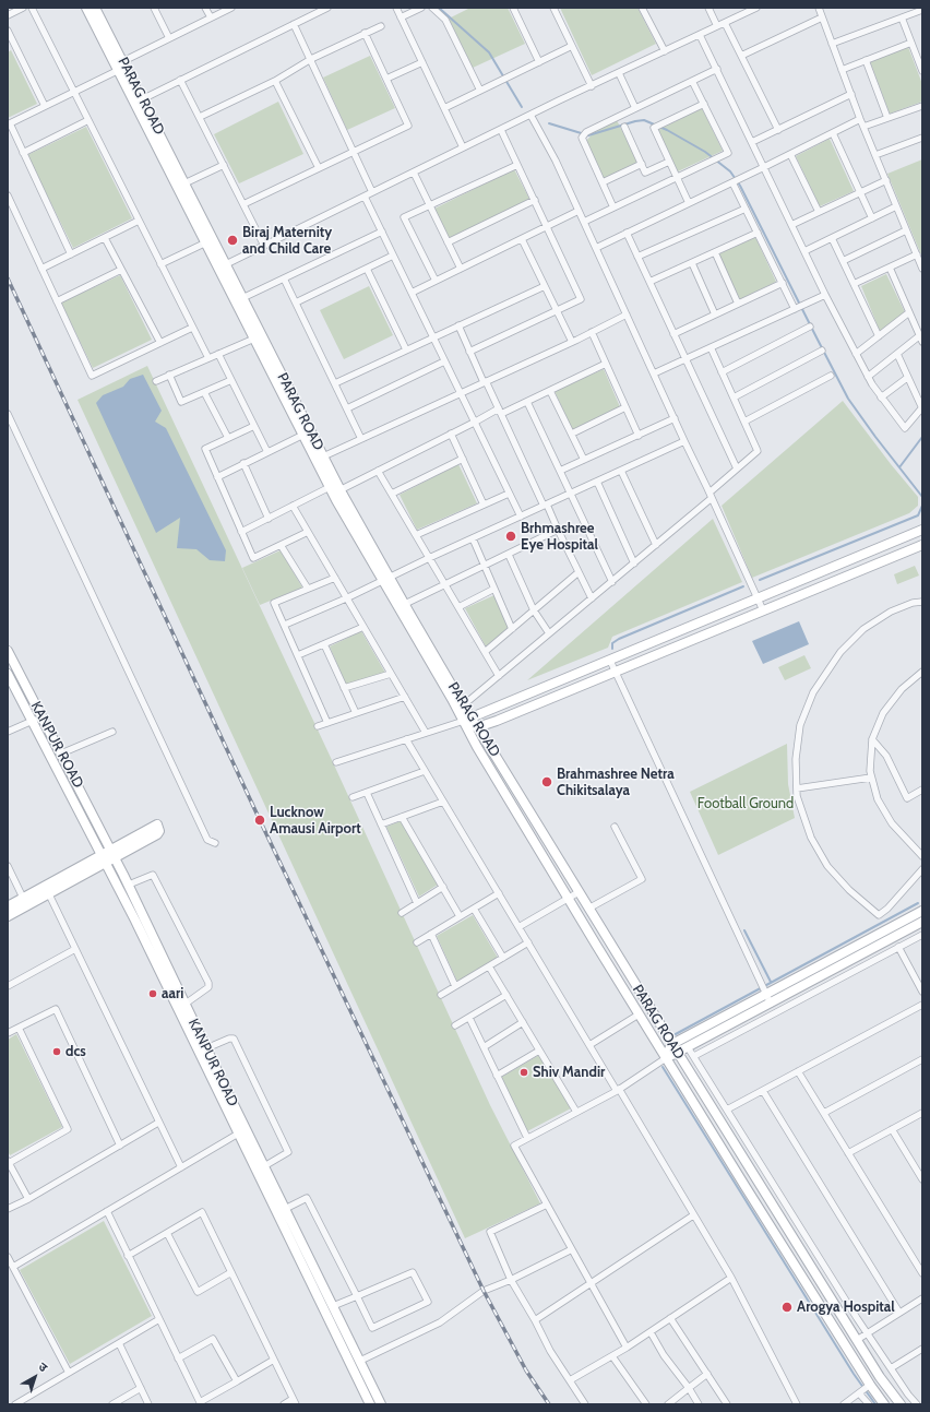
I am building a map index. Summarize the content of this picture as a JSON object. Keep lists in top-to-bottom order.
{
  "streets": {
    "street": ["PARAG ROAD", "KANPUR ROAD"]
  },
  "parks": ["Football Ground"],
  "places": [
    "Biraj Maternity and Child Care",
    "Brhmashree Eye Hospital",
    "Brahmashree Netra Chikitsalaya",
    "Lucknow Amausi Airport",
    "aari",
    "dcs",
    "Shiv Mandir",
    "Arogya Hospital"
  ],
  "north": "top right"
}
